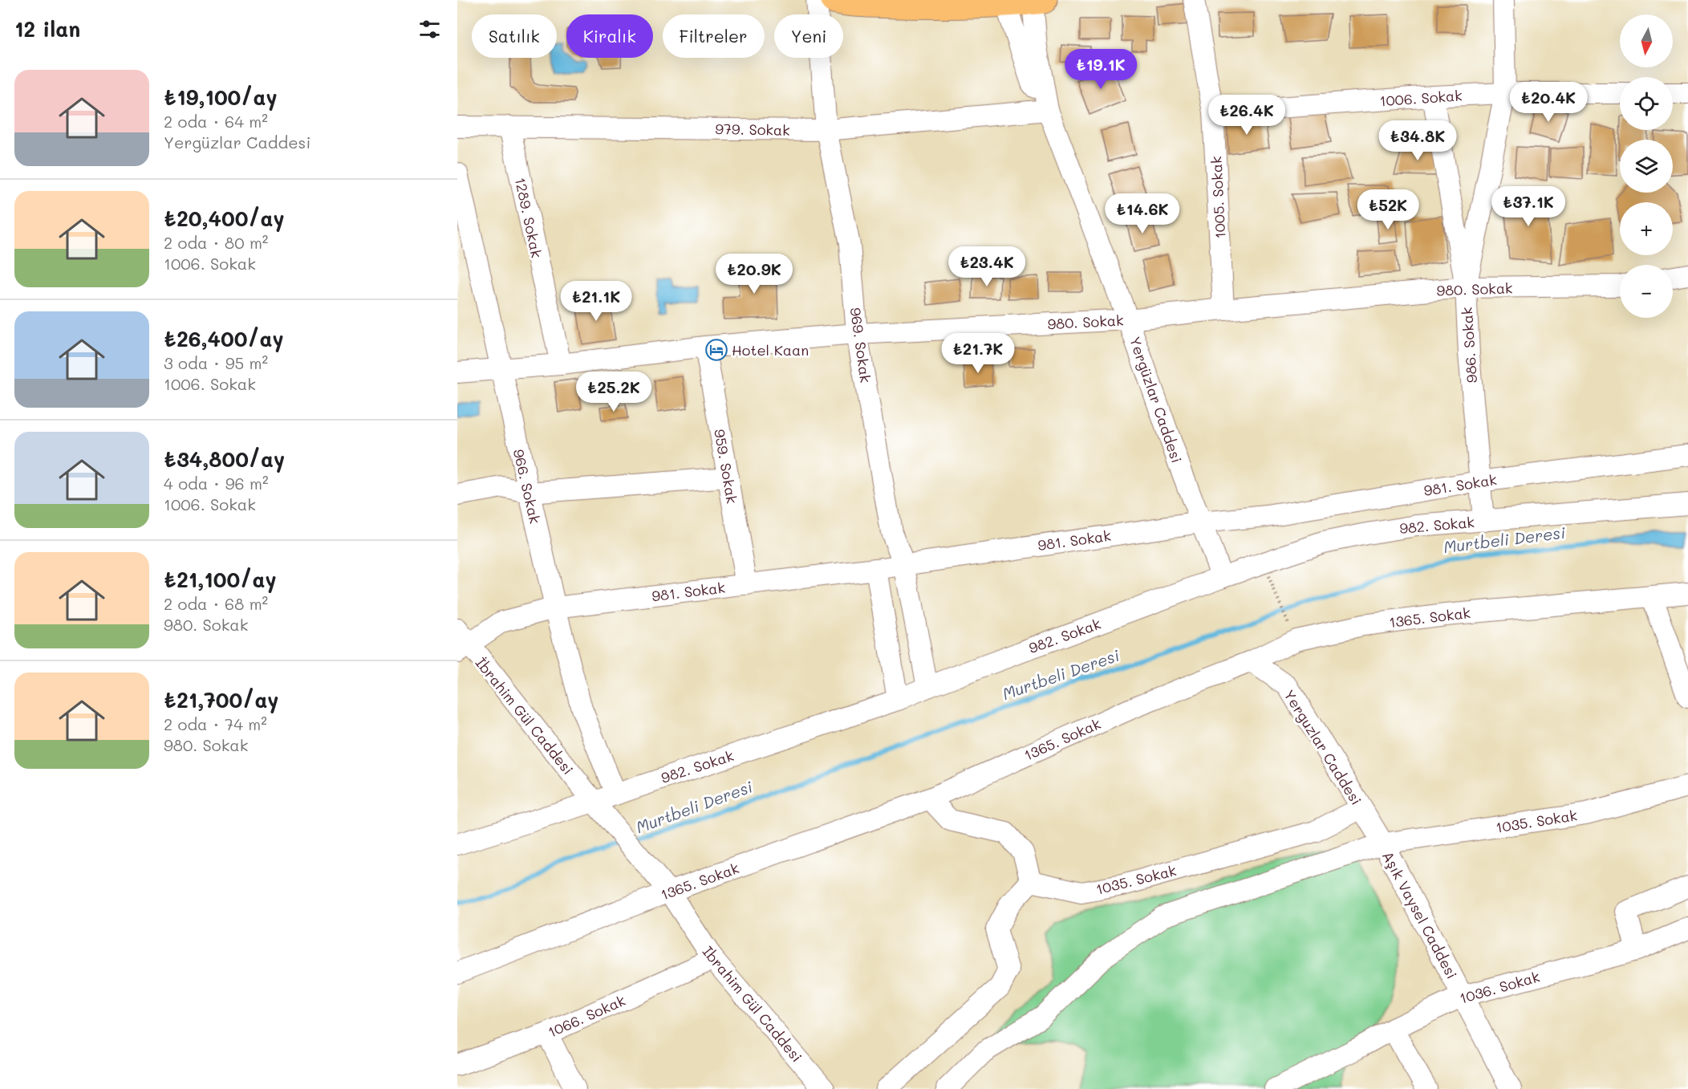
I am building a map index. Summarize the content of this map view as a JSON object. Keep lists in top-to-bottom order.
{
  "streets": {
    "street": [
      "1006. Sokak",
      "979. Sokak",
      "1005. Sokak",
      "1289. Sokak",
      "980. Sokak",
      "969. Sokak",
      "986. Sokak",
      "Yergüzlar Caddesi",
      "959. Sokak",
      "981. Sokak",
      "966. Sokak",
      "982. Sokak",
      "1365. Sokak",
      "İbrahim Gül Caddesi",
      "Yerguzlar Caddesi",
      "1035. Sokak",
      "Aşık Vaysel Caddesi",
      "1036. Sokak",
      "Ibrahim Gül Caddesi",
      "1066. Sokak"
    ]
  },
  "crossings": [
    ["1006. Sokak", "1005. Sokak"],
    ["1006. Sokak", "986. Sokak"],
    ["979. Sokak", "1289. Sokak"],
    ["979. Sokak", "969. Sokak"],
    ["979. Sokak", "Yergüzlar Caddesi"],
    ["1005. Sokak", "980. Sokak"],
    ["1289. Sokak", "980. Sokak"],
    ["980. Sokak", "969. Sokak"],
    ["980. Sokak", "986. Sokak"],
    ["980. Sokak", "Yergüzlar Caddesi"],
    ["980. Sokak", "959. Sokak"],
    ["980. Sokak", "966. Sokak"],
    ["969. Sokak", "981. Sokak"],
    ["969. Sokak", "982. Sokak"],
    ["986. Sokak", "981. Sokak"],
    ["986. Sokak", "982. Sokak"],
    ["Yergüzlar Caddesi", "981. Sokak"],
    ["Yergüzlar Caddesi", "982. Sokak"],
    ["959. Sokak", "981. Sokak"],
    ["981. Sokak", "966. Sokak"],
    ["981. Sokak", "İbrahim Gül Caddesi"],
    ["966. Sokak", "982. Sokak"],
    ["982. Sokak", "İbrahim Gül Caddesi"],
    ["1365. Sokak", "İbrahim Gül Caddesi"],
    ["1365. Sokak", "Yerguzlar Caddesi"],
    ["1365. Sokak", "Ibrahim Gül Caddesi"],
    ["İbrahim Gül Caddesi", "Ibrahim Gül Caddesi"],
    ["Yerguzlar Caddesi", "1035. Sokak"],
    ["Yerguzlar Caddesi", "Aşık Vaysel Caddesi"],
    ["1035. Sokak", "Aşık Vaysel Caddesi"],
    ["Aşık Vaysel Caddesi", "1036. Sokak"],
    ["Ibrahim Gül Caddesi", "1066. Sokak"]
  ],
  "water": ["Murtbeli Deresi"],
  "places": {
    "hotel": ["Hotel Kaan"]
  },
  "north": "bottom",
  "page": {
    "heading": "12 ilan",
    "map_buttons": ["+", "−"],
    "chip": [
      "Satılık",
      "Kiralık",
      "Filtreler",
      "Yeni"
    ],
    "price": [
      "₺19.1K",
      "₺20.4K",
      "₺26.4K",
      "₺34.8K",
      "₺37.1K",
      "₺52K",
      "₺14.6K",
      "₺23.4K",
      "₺20.9K",
      "₺21.1K",
      "₺21.7K",
      "₺25.2K"
    ],
    "list": [
      {
        "name": "₺19,100/ay",
        "note": "2 oda · 64 m² · Yergüzlar Caddesi"
      },
      {
        "name": "₺20,400/ay",
        "note": "2 oda · 80 m² · 1006. Sokak"
      },
      {
        "name": "₺26,400/ay",
        "note": "3 oda · 95 m² · 1006. Sokak"
      },
      {
        "name": "₺34,800/ay",
        "note": "4 oda · 96 m² · 1006. Sokak"
      },
      {
        "name": "₺21,100/ay",
        "note": "2 oda · 68 m² · 980. Sokak"
      },
      {
        "name": "₺21,700/ay",
        "note": "2 oda · 74 m² · 980. Sokak"
      }
    ]
  }
}
